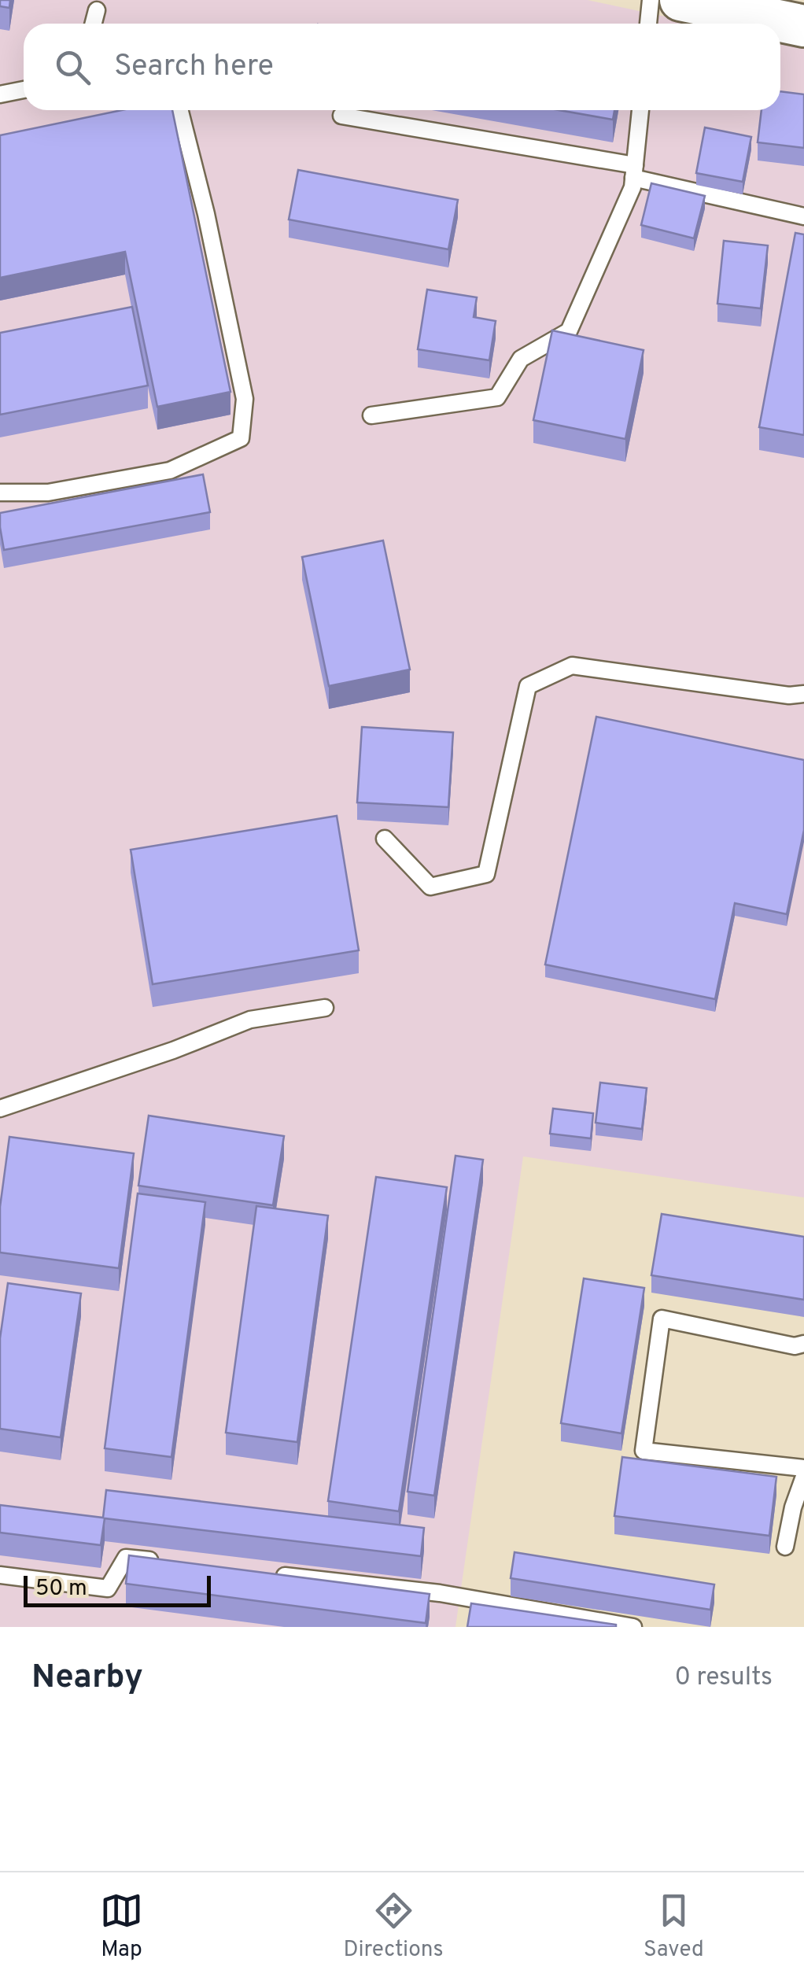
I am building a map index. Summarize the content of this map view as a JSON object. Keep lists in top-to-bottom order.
{
  "scale_bar": "50 m",
  "page": {
    "search": "Search here",
    "scale": "50 m",
    "heading": ["Nearby", "0 results"],
    "nav": ["Map", "Directions", "Saved"]
  }
}
